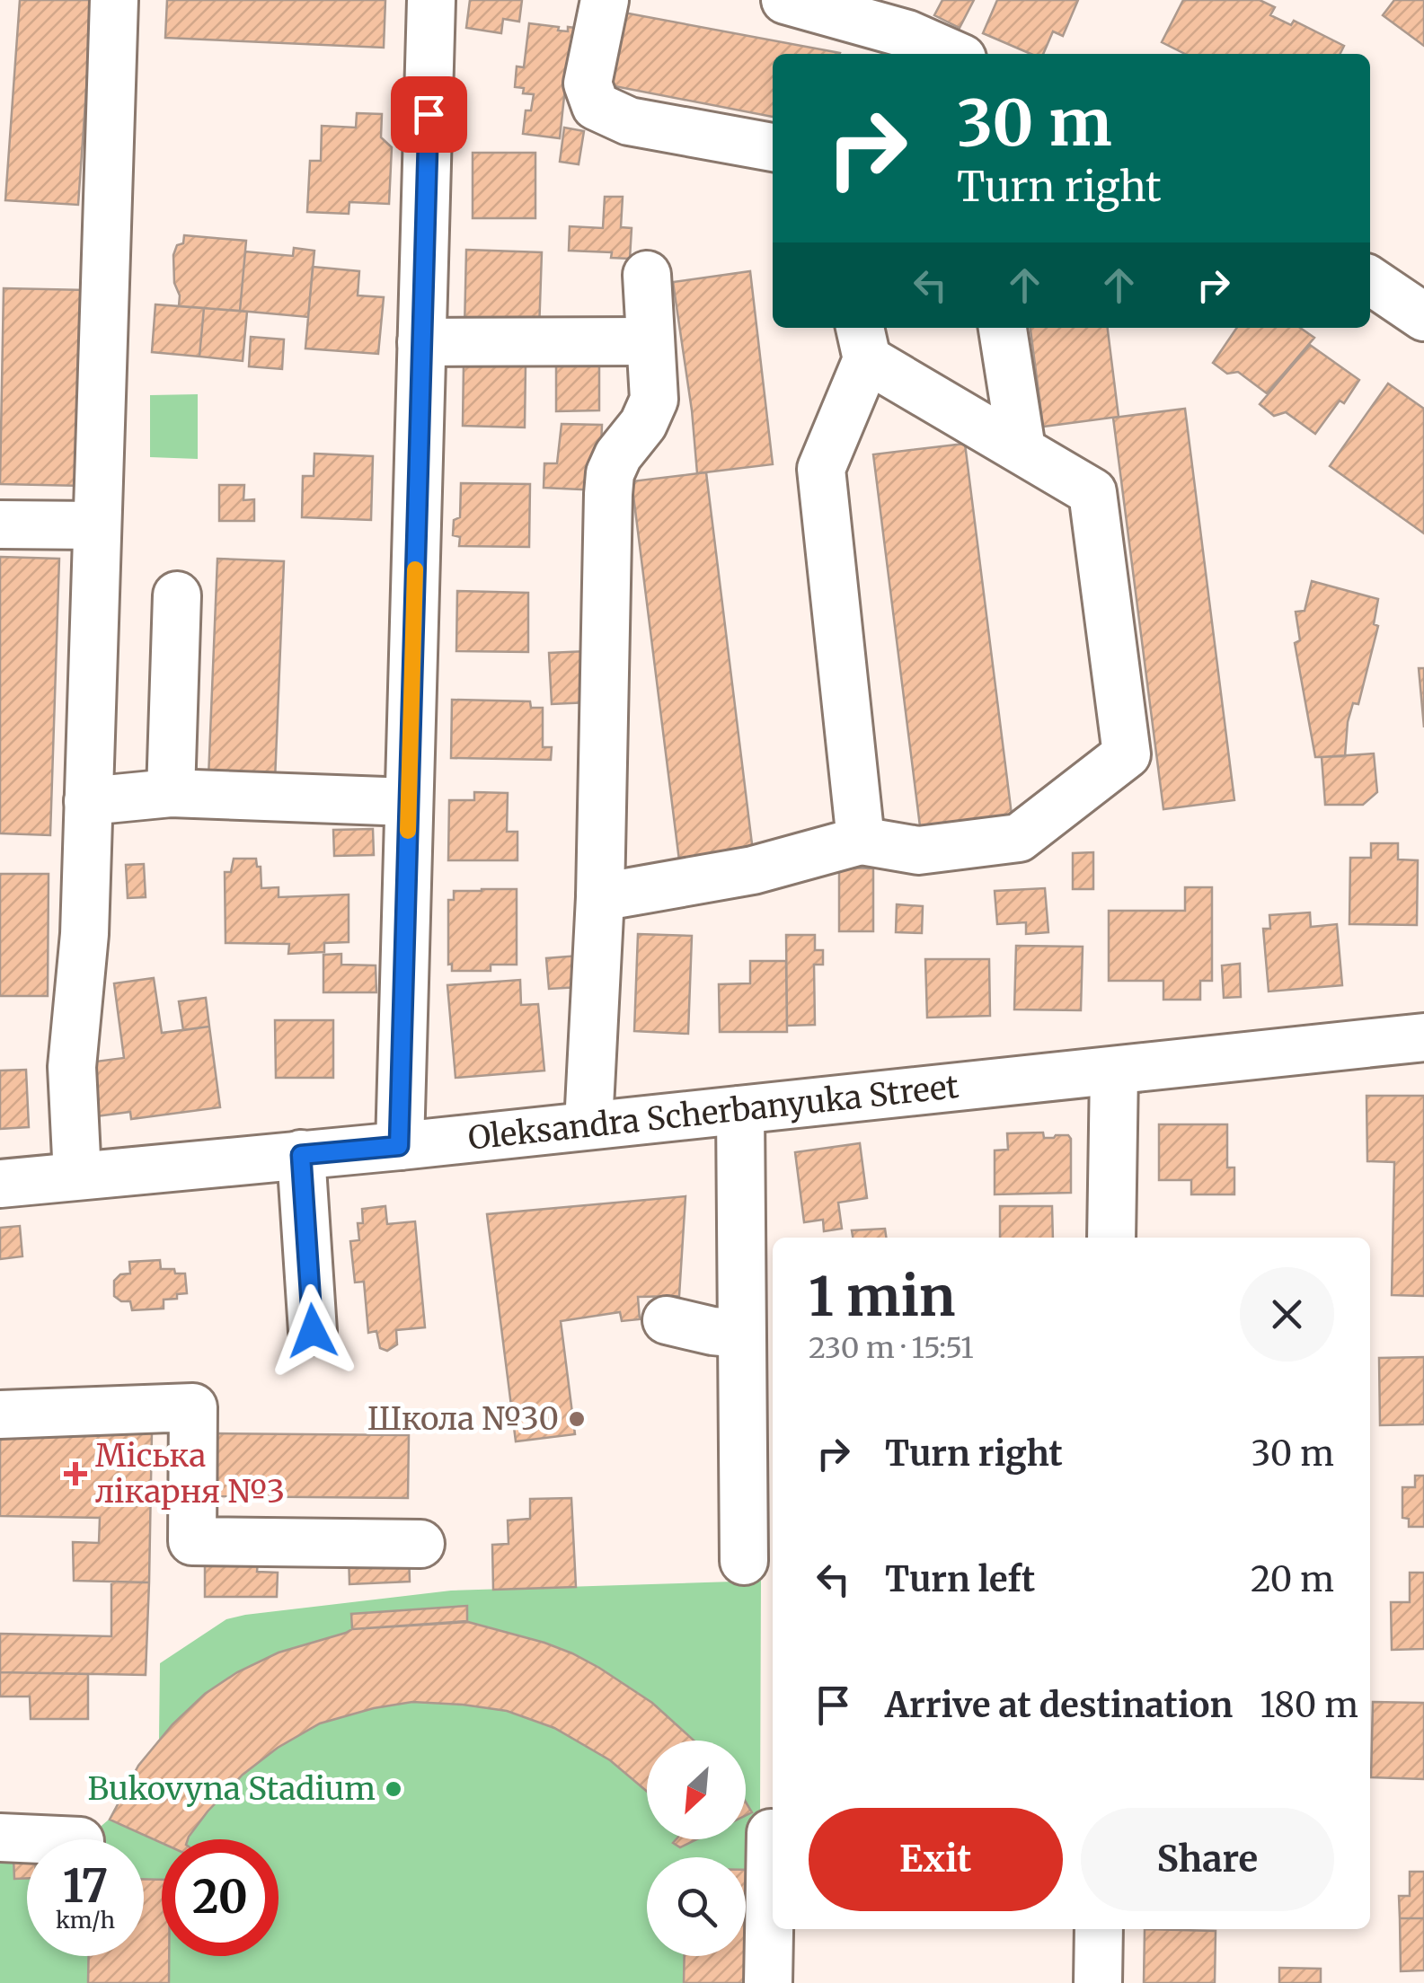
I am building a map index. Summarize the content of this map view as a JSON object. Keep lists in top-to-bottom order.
{
  "streets": {
    "street": ["Oleksandra Scherbanyuka Street"]
  },
  "places": {
    "other": ["Школа №30", "Bukovyna Stadium"],
    "health": ["Міська лікарня №3"]
  },
  "north": "bottom left",
  "page": {
    "turn": ["30 m", "Turn right"],
    "heading": ["1 min", "230 m · 15:51"],
    "list": [
      {
        "name": "Turn right",
        "value": "30 m"
      },
      {
        "name": "Turn left",
        "value": "20 m"
      },
      {
        "name": "Arrive at destination",
        "value": "180 m"
      }
    ],
    "buttons": ["Exit", "Share"],
    "speed": "17 km/h",
    "limit": "20"
  }
}
